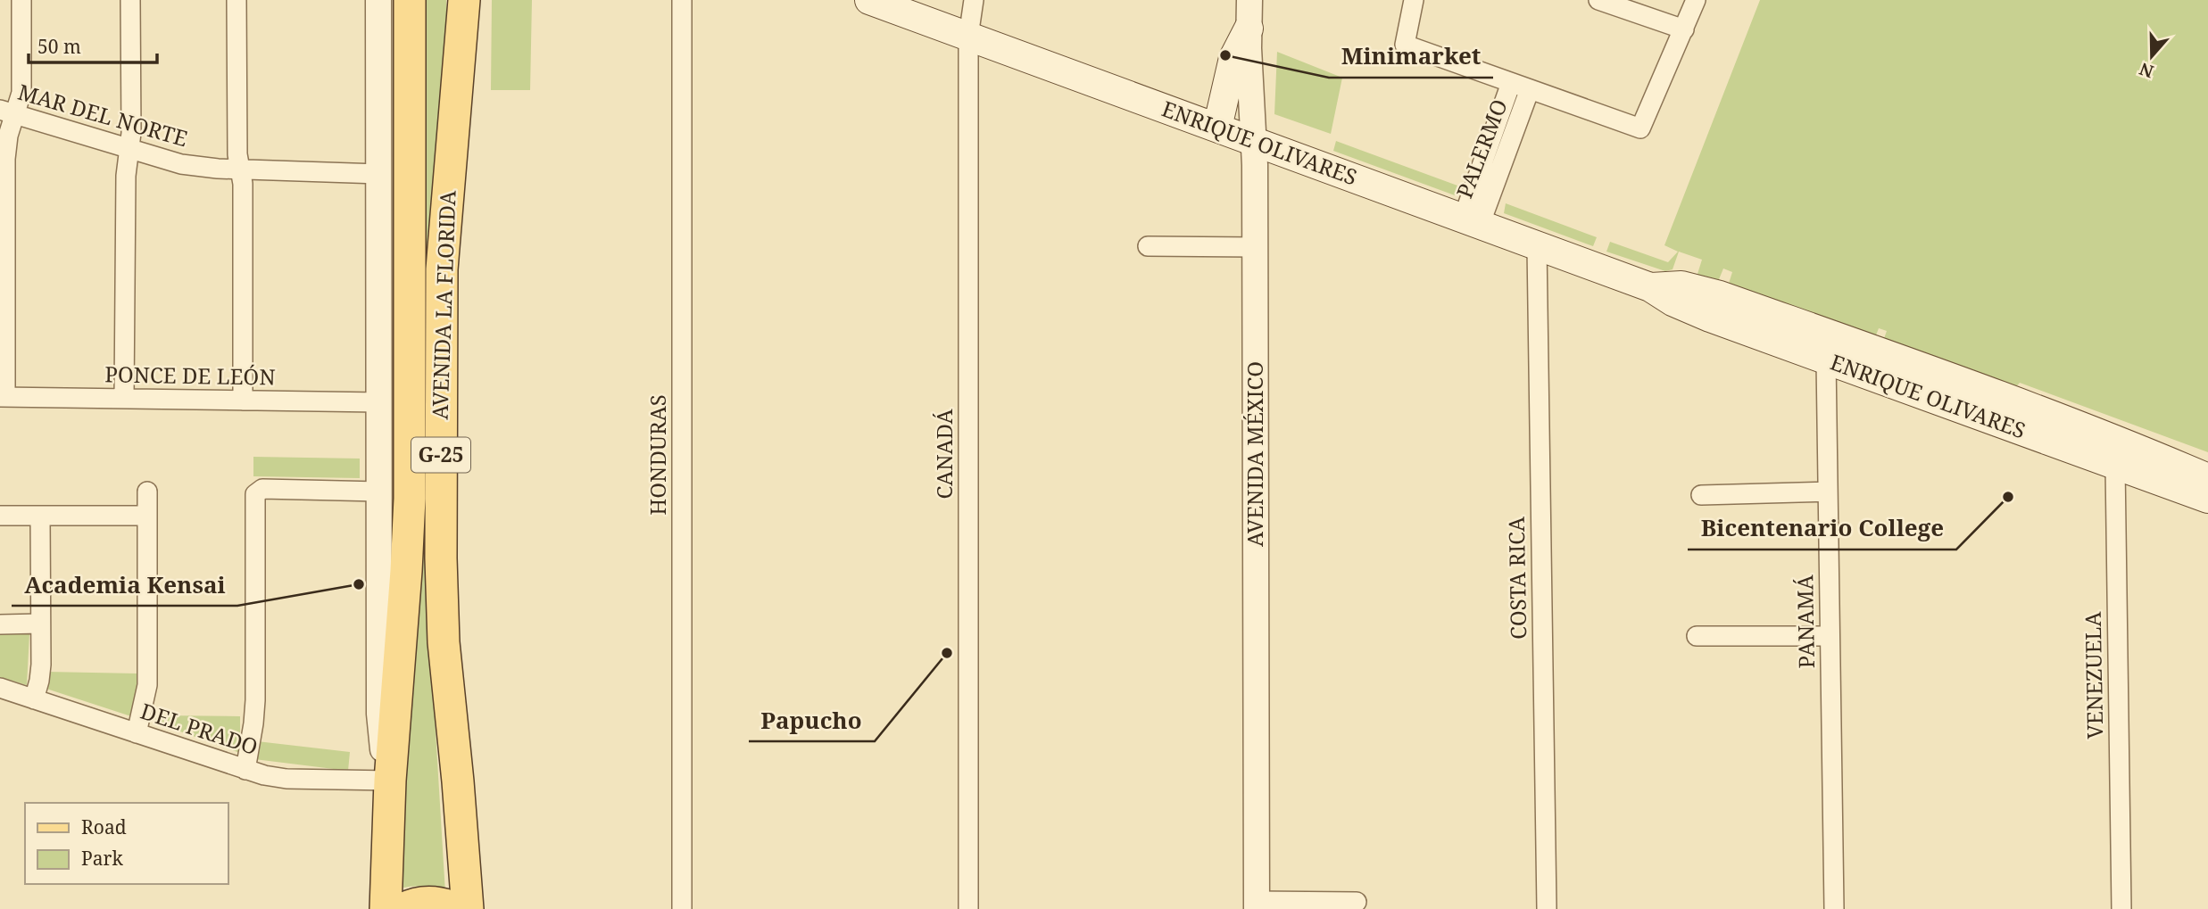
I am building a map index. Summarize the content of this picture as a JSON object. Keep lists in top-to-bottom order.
{
  "streets": {
    "main road": ["ENRIQUE OLIVARES", "AVENIDA LA FLORIDA", "G-25"],
    "street": [
      "MAR DEL NORTE",
      "PALERMO",
      "PONCE DE LEÓN",
      "CANADÁ",
      "AVENIDA MÉXICO",
      "HONDURAS",
      "COSTA RICA",
      "PANAMÁ",
      "VENEZUELA",
      "DEL PRADO"
    ]
  },
  "crossings": [
    ["MAR DEL NORTE", "AVENIDA LA FLORIDA"],
    ["ENRIQUE OLIVARES", "PALERMO"],
    ["ENRIQUE OLIVARES", "CANADÁ"],
    ["ENRIQUE OLIVARES", "AVENIDA MÉXICO"],
    ["ENRIQUE OLIVARES", "COSTA RICA"],
    ["ENRIQUE OLIVARES", "PANAMÁ"],
    ["ENRIQUE OLIVARES", "VENEZUELA"],
    ["AVENIDA LA FLORIDA", "PONCE DE LEÓN"],
    ["AVENIDA LA FLORIDA", "DEL PRADO"]
  ],
  "places": [
    "Minimarket",
    "Bicentenario College",
    "Academia Kensai",
    "Papucho"
  ],
  "legend": ["Road", "Park"],
  "scale_bar": "50 m",
  "north": "bottom"
}
